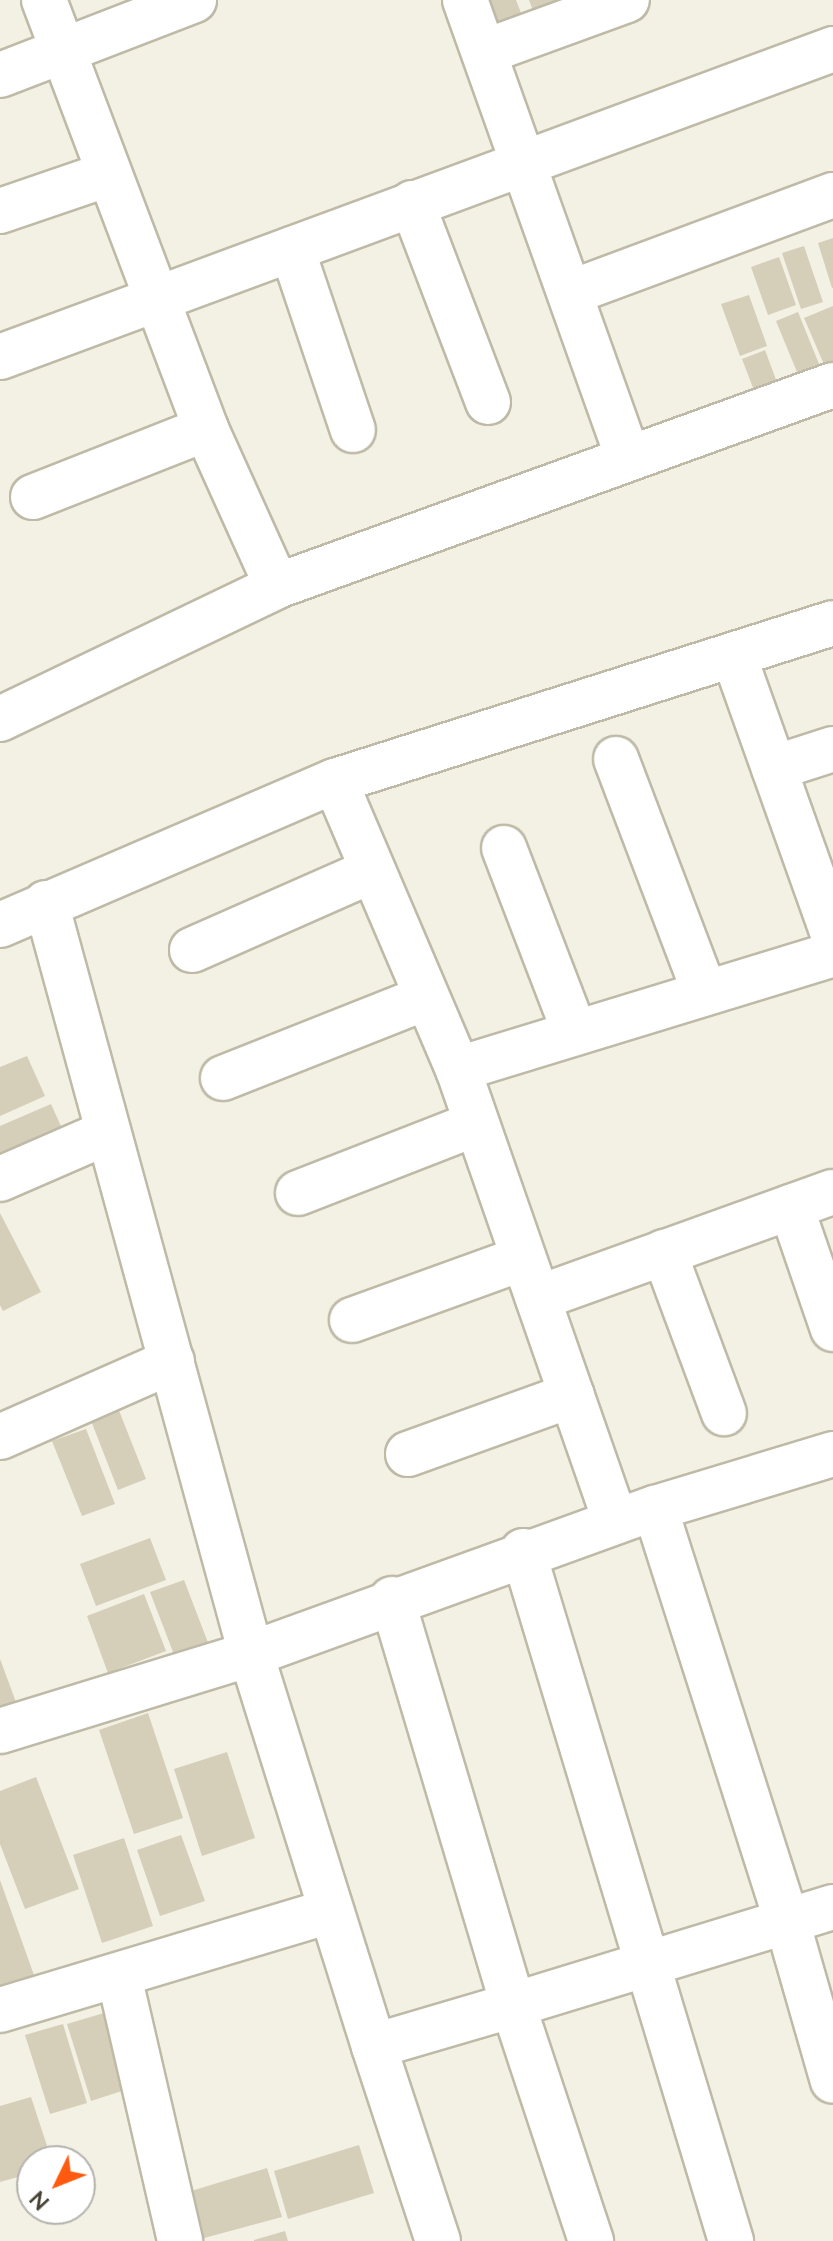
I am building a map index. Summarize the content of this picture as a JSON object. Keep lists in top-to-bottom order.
{
  "north": "bottom left"
}
